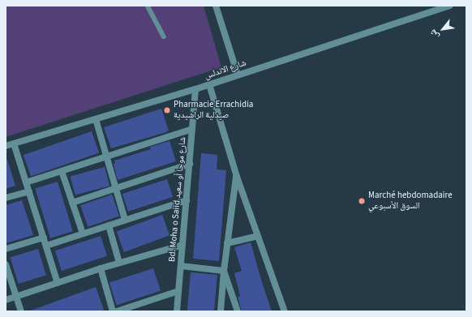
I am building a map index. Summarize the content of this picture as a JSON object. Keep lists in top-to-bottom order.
{
  "streets": {
    "street": ["شارع الاندلس", "Bd. Moha o Saiid شارع موحا أو سعيد"]
  },
  "crossings": [
    ["شارع الاندلس", "Bd. Moha o Saiid شارع موحا أو سعيد"]
  ],
  "places": ["Pharmacie Errachidia صيدلية الراشيدية", "Marché hebdomadaire السوق الأسبوعي"],
  "north": "bottom left"
}
